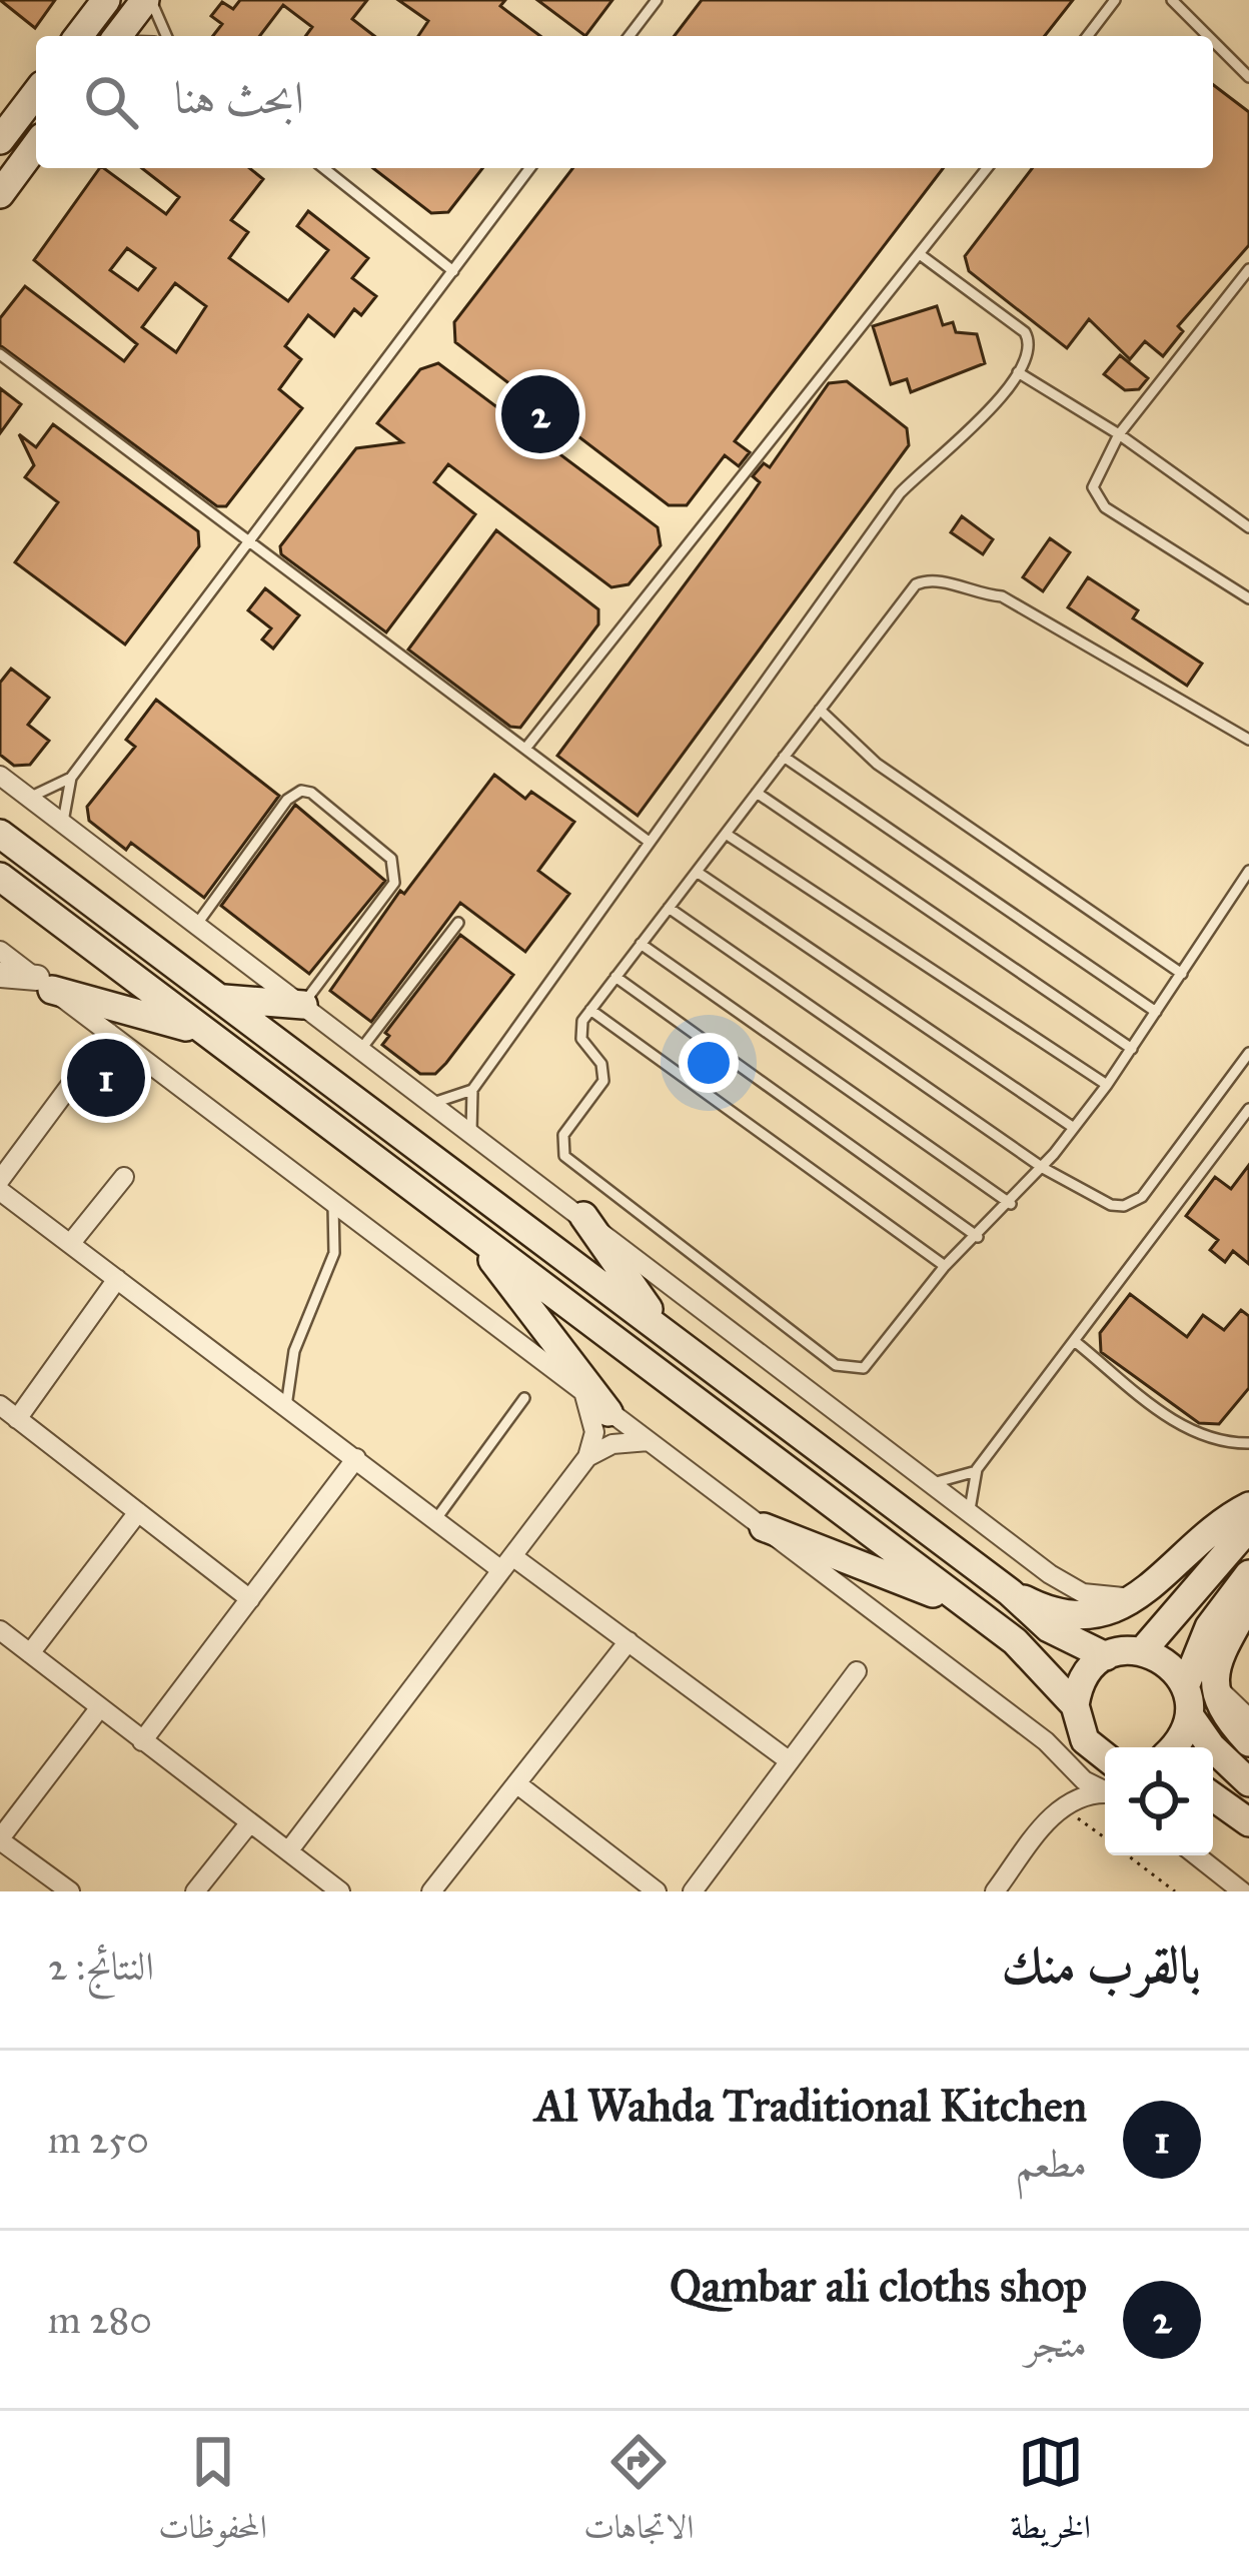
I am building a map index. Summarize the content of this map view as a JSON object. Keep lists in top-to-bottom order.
{
  "page": {
    "search": "ابحث هنا",
    "pins": ["2", "1"],
    "heading": ["بالقرب منك", "النتائج: 2"],
    "list": [
      {
        "mark": "1",
        "name": "Al Wahda Traditional Kitchen",
        "note": "مطعم",
        "value": "250 m"
      },
      {
        "mark": "2",
        "name": "Qambar ali cloths shop",
        "note": "متجر",
        "value": "280 m"
      }
    ],
    "nav": ["الخريطة", "الاتجاهات", "المحفوظات"]
  }
}
